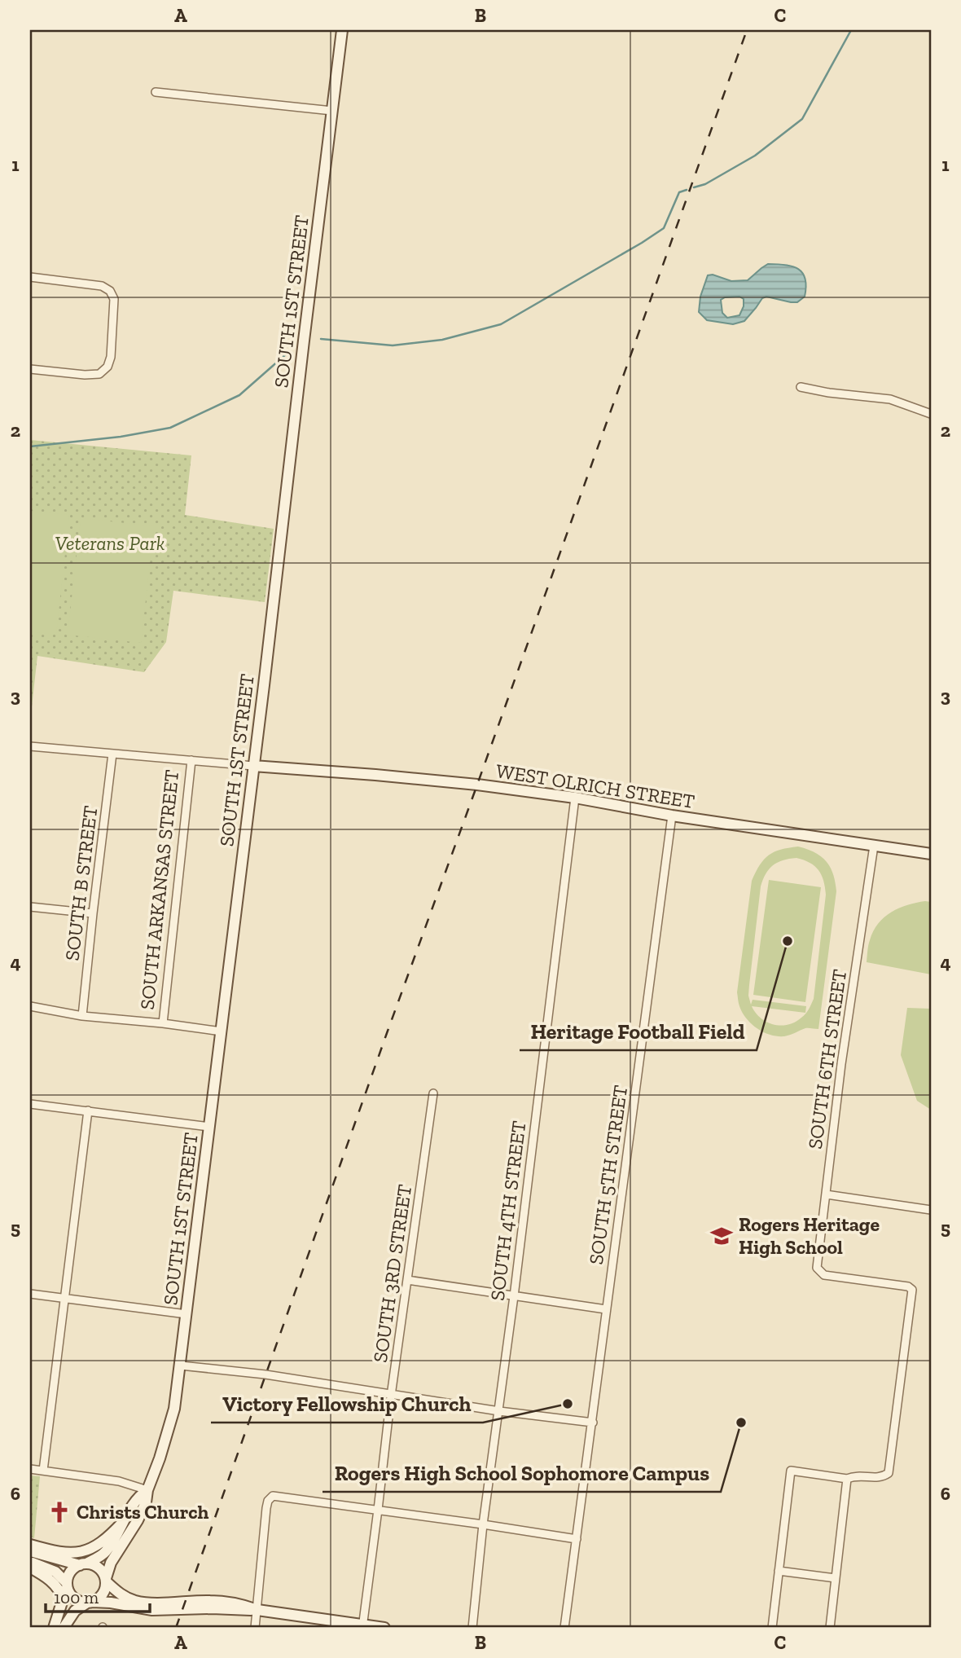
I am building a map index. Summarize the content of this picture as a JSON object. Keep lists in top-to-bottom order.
{
  "streets": {
    "street": [
      "SOUTH 1ST STREET",
      "WEST OLRICH STREET",
      "SOUTH B STREET",
      "SOUTH ARKANSAS STREET",
      "SOUTH 6TH STREET",
      "SOUTH 5TH STREET",
      "SOUTH 4TH STREET",
      "SOUTH 3RD STREET"
    ]
  },
  "crossings": [
    ["SOUTH 1ST STREET", "WEST OLRICH STREET"],
    ["WEST OLRICH STREET", "SOUTH 6TH STREET"],
    ["WEST OLRICH STREET", "SOUTH 5TH STREET"],
    ["WEST OLRICH STREET", "SOUTH 4TH STREET"]
  ],
  "parks": ["Veterans Park"],
  "places": {
    "other": ["Heritage Football Field", "Victory Fellowship Church", "Rogers High School Sophomore Campus"],
    "school or university": ["Rogers Heritage High School"],
    "church": ["Christs Church"]
  },
  "scale_bar": "100 m",
  "grid": {
    "columns": ["A", "B", "C"],
    "rows": [
      "1",
      "2",
      "3",
      "4",
      "5",
      "6"
    ]
  }
}
